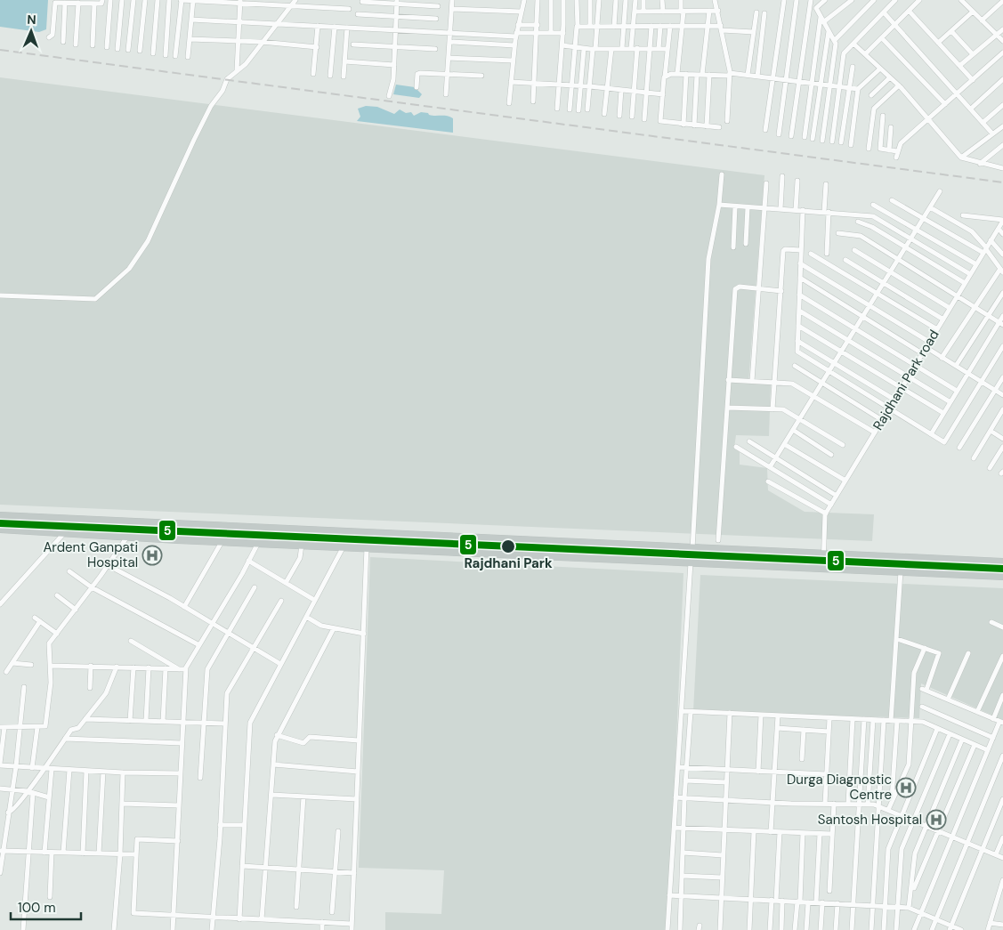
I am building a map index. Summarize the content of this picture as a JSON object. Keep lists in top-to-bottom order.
{
  "streets": {
    "street": ["Rajdhani Park road"]
  },
  "places": {
    "other": ["Rajdhani Park"],
    "hospital": ["Ardent Ganpati Hospital", "Durga Diagnostic Centre", "Santosh Hospital"]
  },
  "lines": ["transit line 5"],
  "scale_bar": "100 m",
  "north": "top"
}
